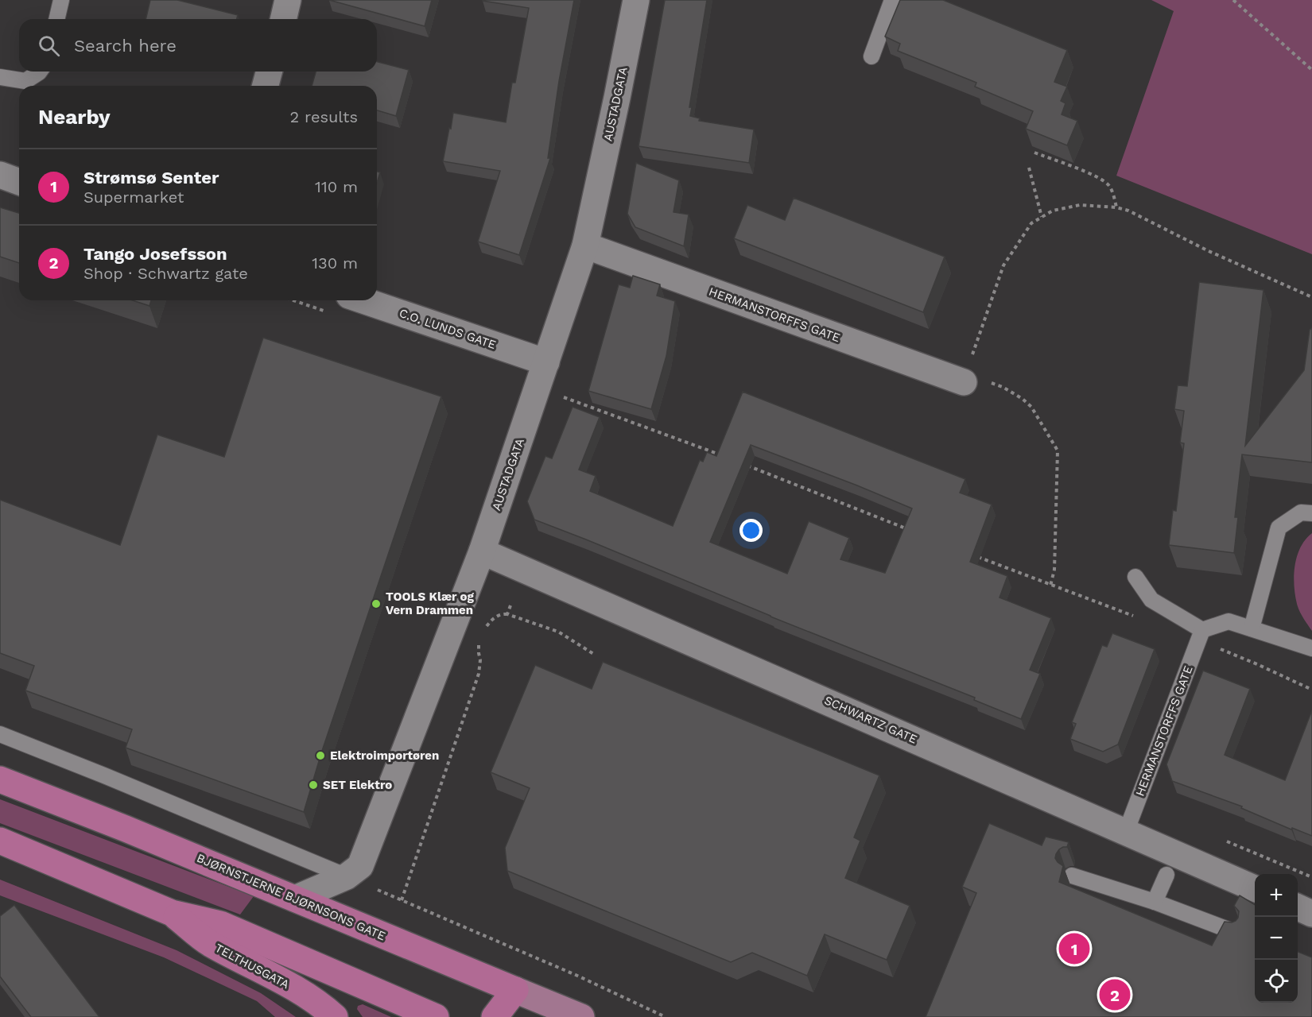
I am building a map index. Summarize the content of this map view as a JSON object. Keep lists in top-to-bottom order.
{
  "streets": {
    "highway": ["BJØRNSTJERNE BJØRNSONS GATE", "TELTHUSGATA"],
    "street": [
      "AUSTADGATA",
      "HERMANSTORFFS GATE",
      "C.O. LUNDS GATE",
      "SCHWARTZ GATE"
    ]
  },
  "crossings": [
    ["AUSTADGATA", "HERMANSTORFFS GATE"],
    ["AUSTADGATA", "C.O. LUNDS GATE"],
    ["AUSTADGATA", "SCHWARTZ GATE"],
    ["AUSTADGATA", "BJØRNSTJERNE BJØRNSONS GATE"],
    ["HERMANSTORFFS GATE", "SCHWARTZ GATE"]
  ],
  "places": ["TOOLS Klær og Vern Drammen", "Elektroimportøren", "SET Elektro"],
  "page": {
    "search": "Search here",
    "heading": ["Nearby", "2 results"],
    "list": [
      {
        "mark": "1",
        "name": "Strømsø Senter",
        "note": "Supermarket",
        "value": "110 m"
      },
      {
        "mark": "2",
        "name": "Tango Josefsson",
        "note": "Shop · Schwartz gate",
        "value": "130 m"
      }
    ],
    "map_buttons": ["+", "−"],
    "pins": ["1", "2"]
  }
}
